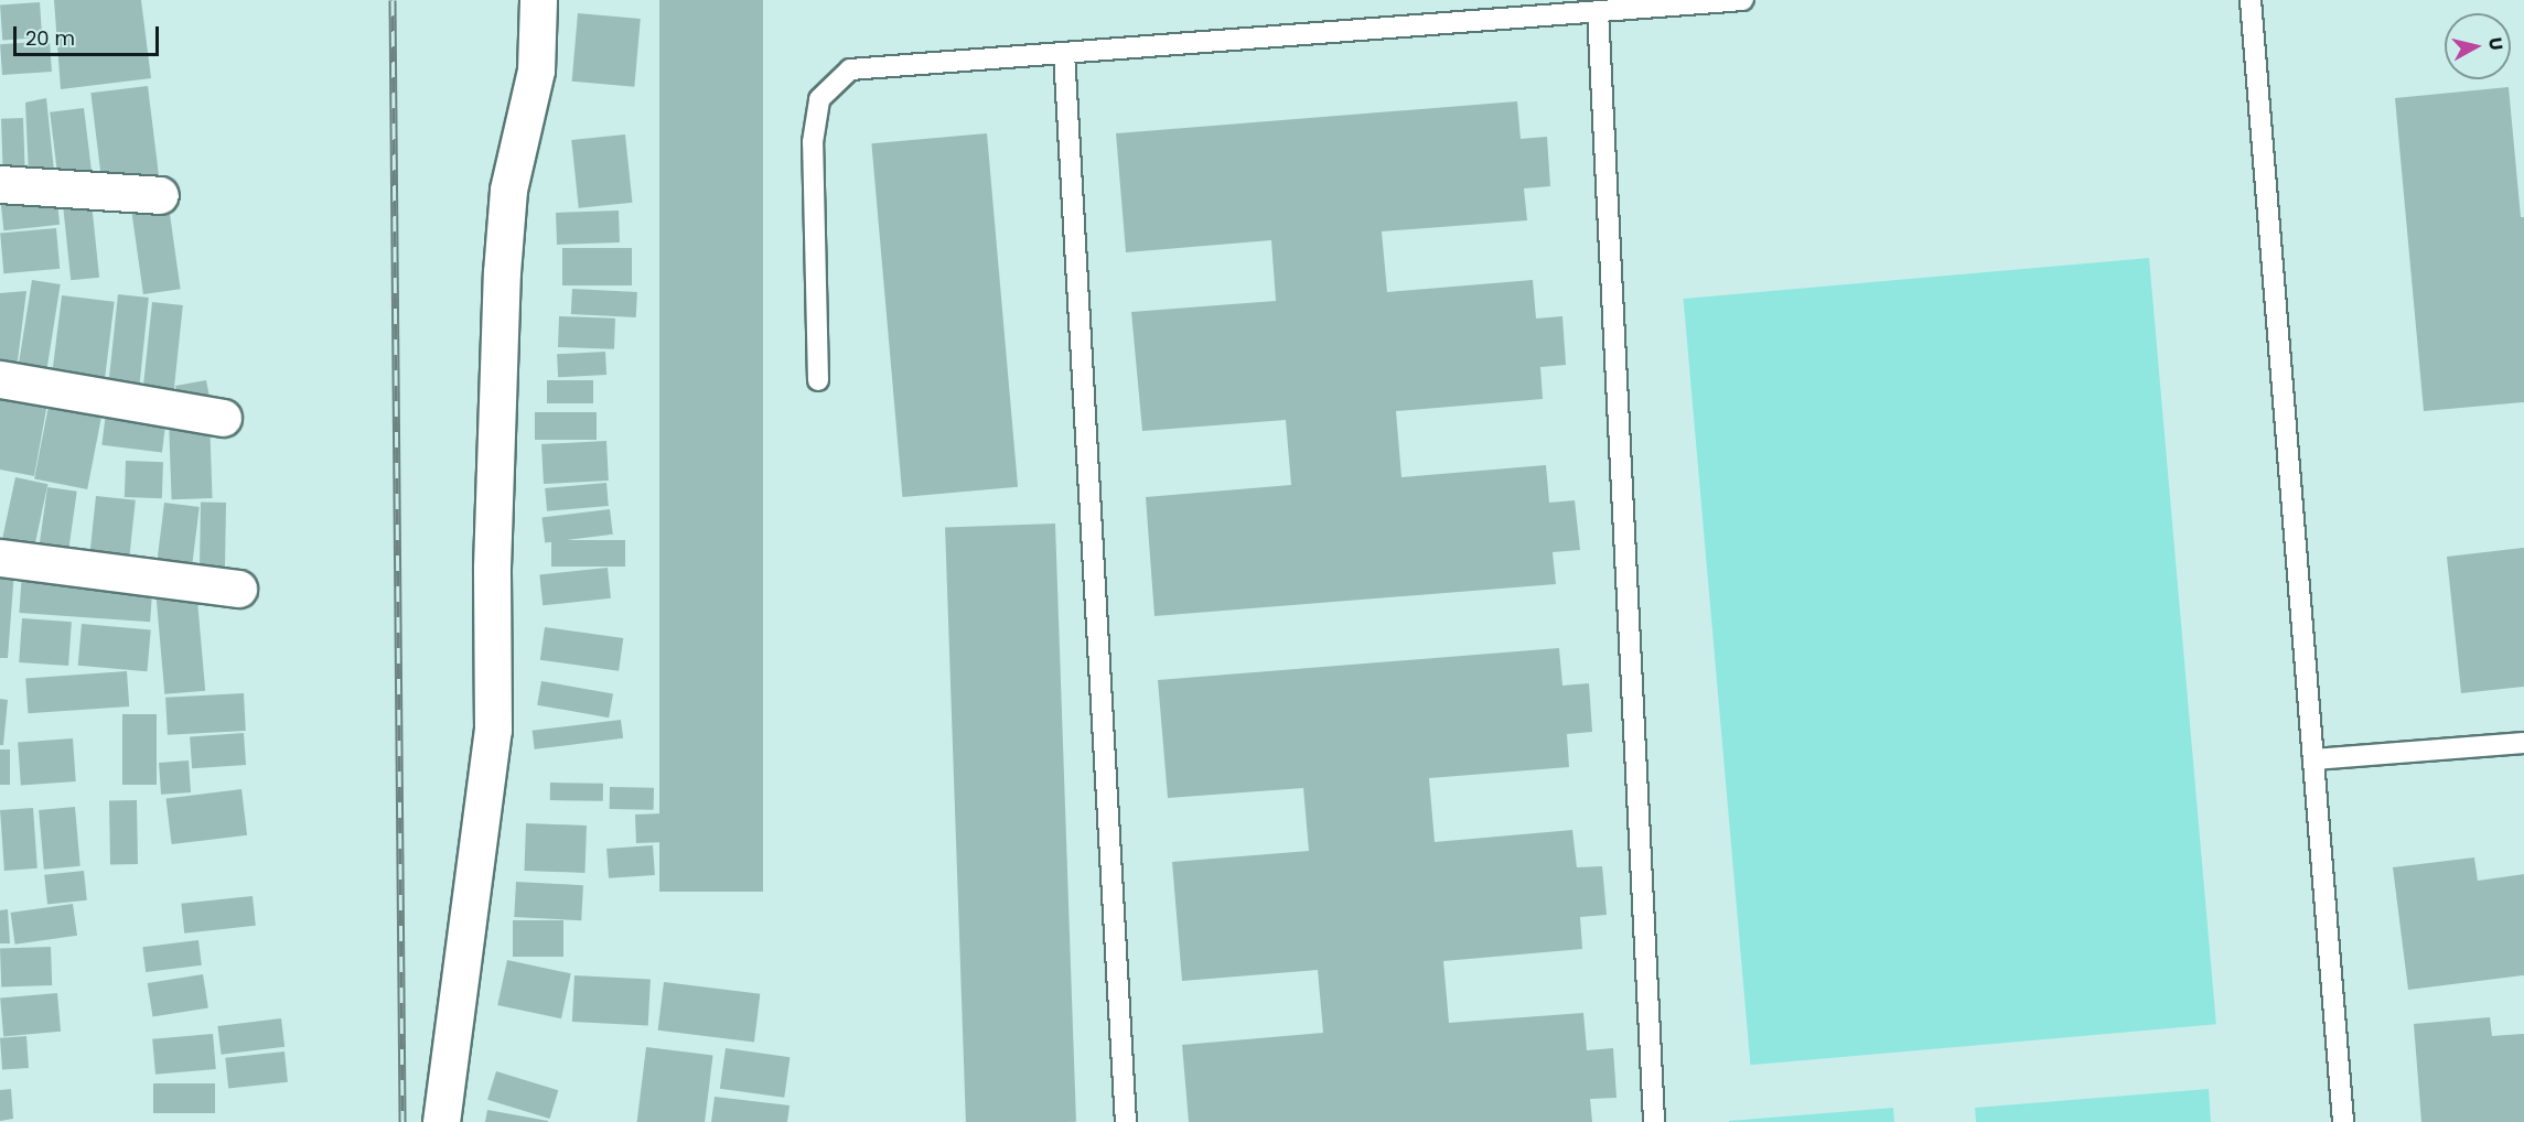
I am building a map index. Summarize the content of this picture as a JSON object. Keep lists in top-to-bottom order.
{
  "scale_bar": "20 m",
  "north": "right"
}
